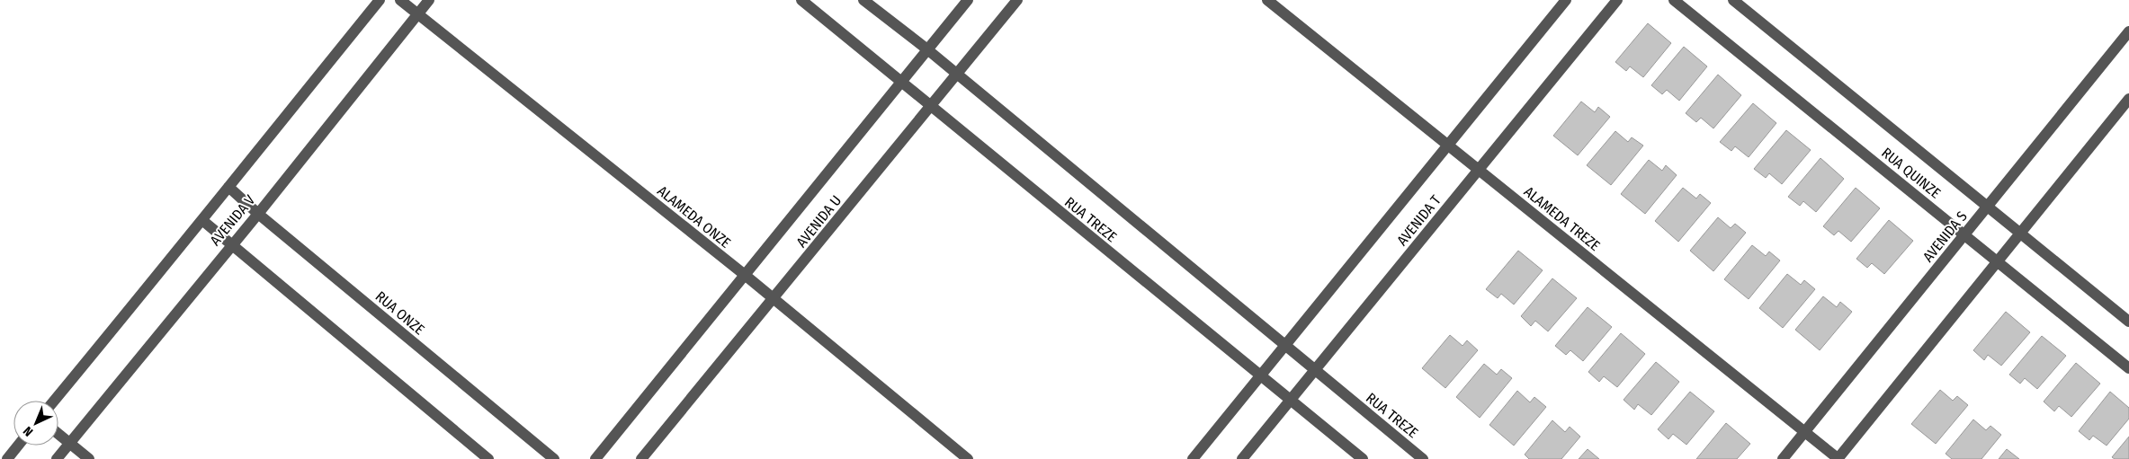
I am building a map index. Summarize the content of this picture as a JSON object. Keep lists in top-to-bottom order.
{
  "streets": {
    "street": [
      "RUA QUINZE",
      "ALAMEDA ONZE",
      "ALAMEDA TREZE",
      "RUA TREZE",
      "AVENIDA V",
      "AVENIDA T",
      "AVENIDA U",
      "AVENIDA S",
      "RUA ONZE"
    ]
  },
  "crossings": [
    ["RUA QUINZE", "AVENIDA S"],
    ["ALAMEDA ONZE", "AVENIDA V"],
    ["ALAMEDA ONZE", "AVENIDA U"],
    ["ALAMEDA TREZE", "AVENIDA T"],
    ["ALAMEDA TREZE", "AVENIDA S"],
    ["RUA TREZE", "AVENIDA T"],
    ["RUA TREZE", "AVENIDA U"],
    ["AVENIDA V", "RUA ONZE"]
  ],
  "north": "bottom left"
}
